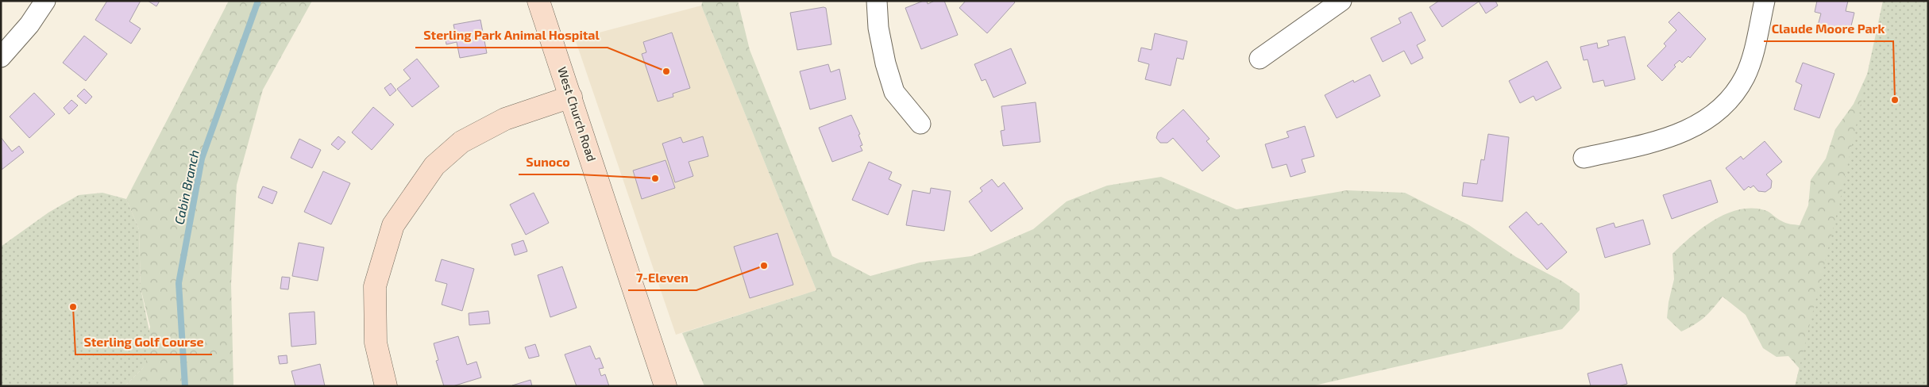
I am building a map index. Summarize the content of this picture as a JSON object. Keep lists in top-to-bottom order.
{
  "streets": {
    "main road": ["West Church Road"]
  },
  "water": ["Cabin Branch"],
  "places": [
    "Sterling Park Animal Hospital",
    "Claude Moore Park",
    "Sunoco",
    "7-Eleven",
    "Sterling Golf Course"
  ]
}
